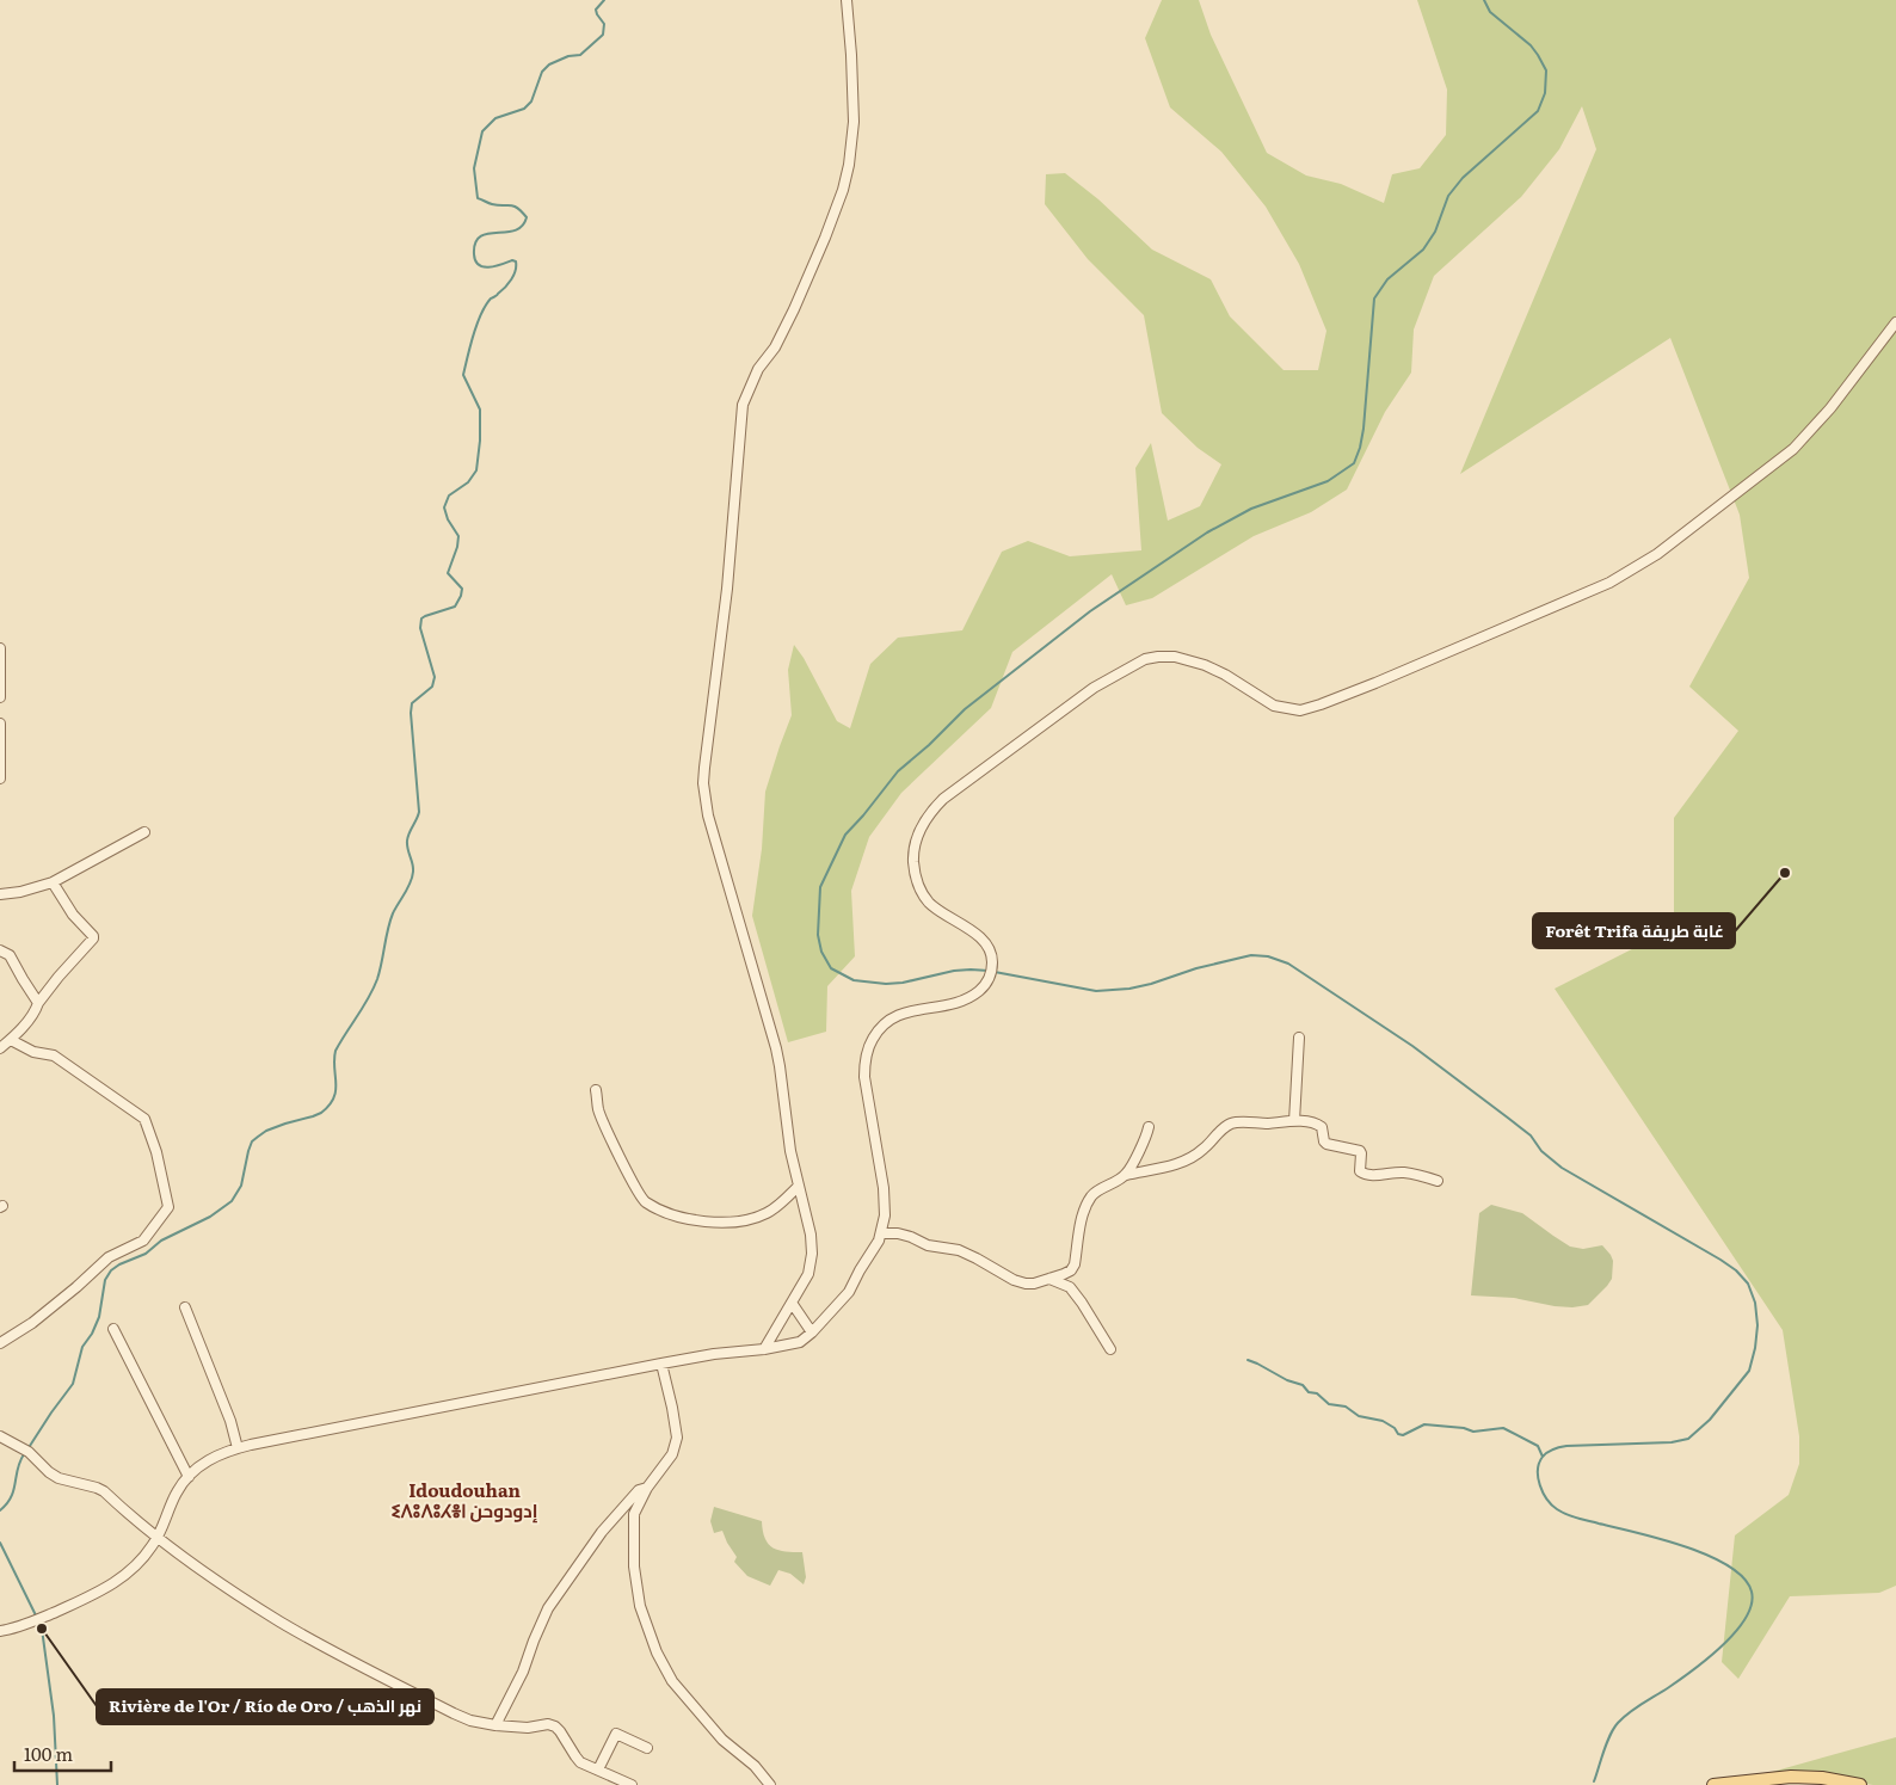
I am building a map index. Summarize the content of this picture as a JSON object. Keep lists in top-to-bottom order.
{
  "districts": ["Idoudouhan ⵉⴷⵓⴷⵓⵃⴻⵏ إدودوحن"],
  "places": ["Forêt Trifa غابة طريفة", "Rivière de l'Or / Río de Oro / نهر الذهب"],
  "scale_bar": "100 m"
}
